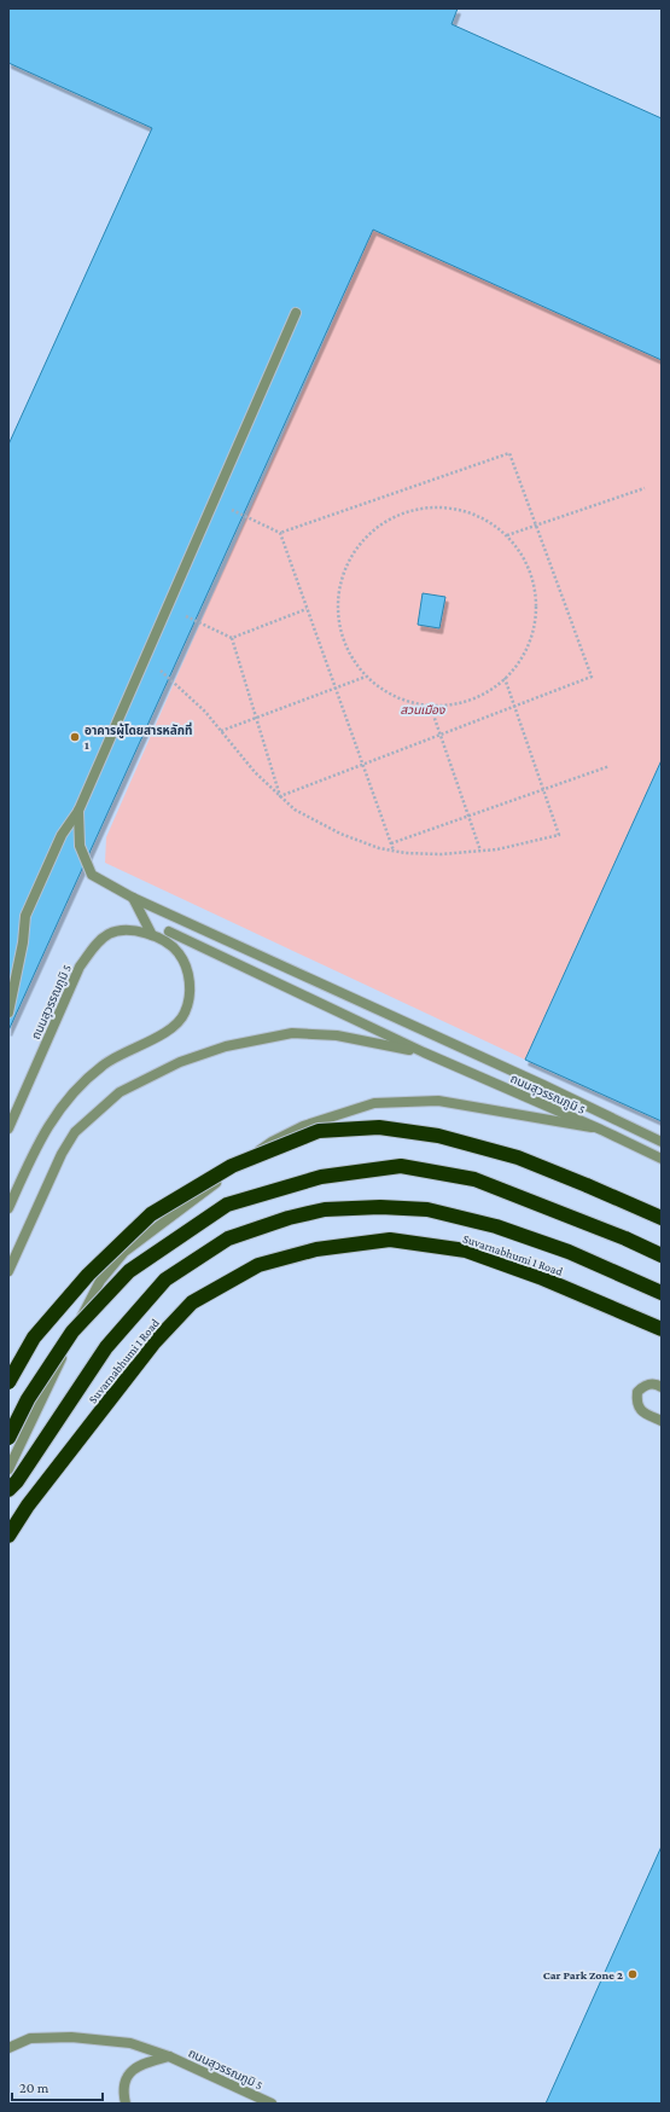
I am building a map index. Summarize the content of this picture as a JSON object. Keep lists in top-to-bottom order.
{
  "streets": {
    "highway": ["Suvarnabhumi 1 Road"],
    "street": ["ถนนสุวรรณภูมิ 5"]
  },
  "parks": ["สวนเมือง"],
  "places": ["อาคารผู้โดยสารหลักที่ 1", "Car Park Zone 2"],
  "scale_bar": "20 m"
}
